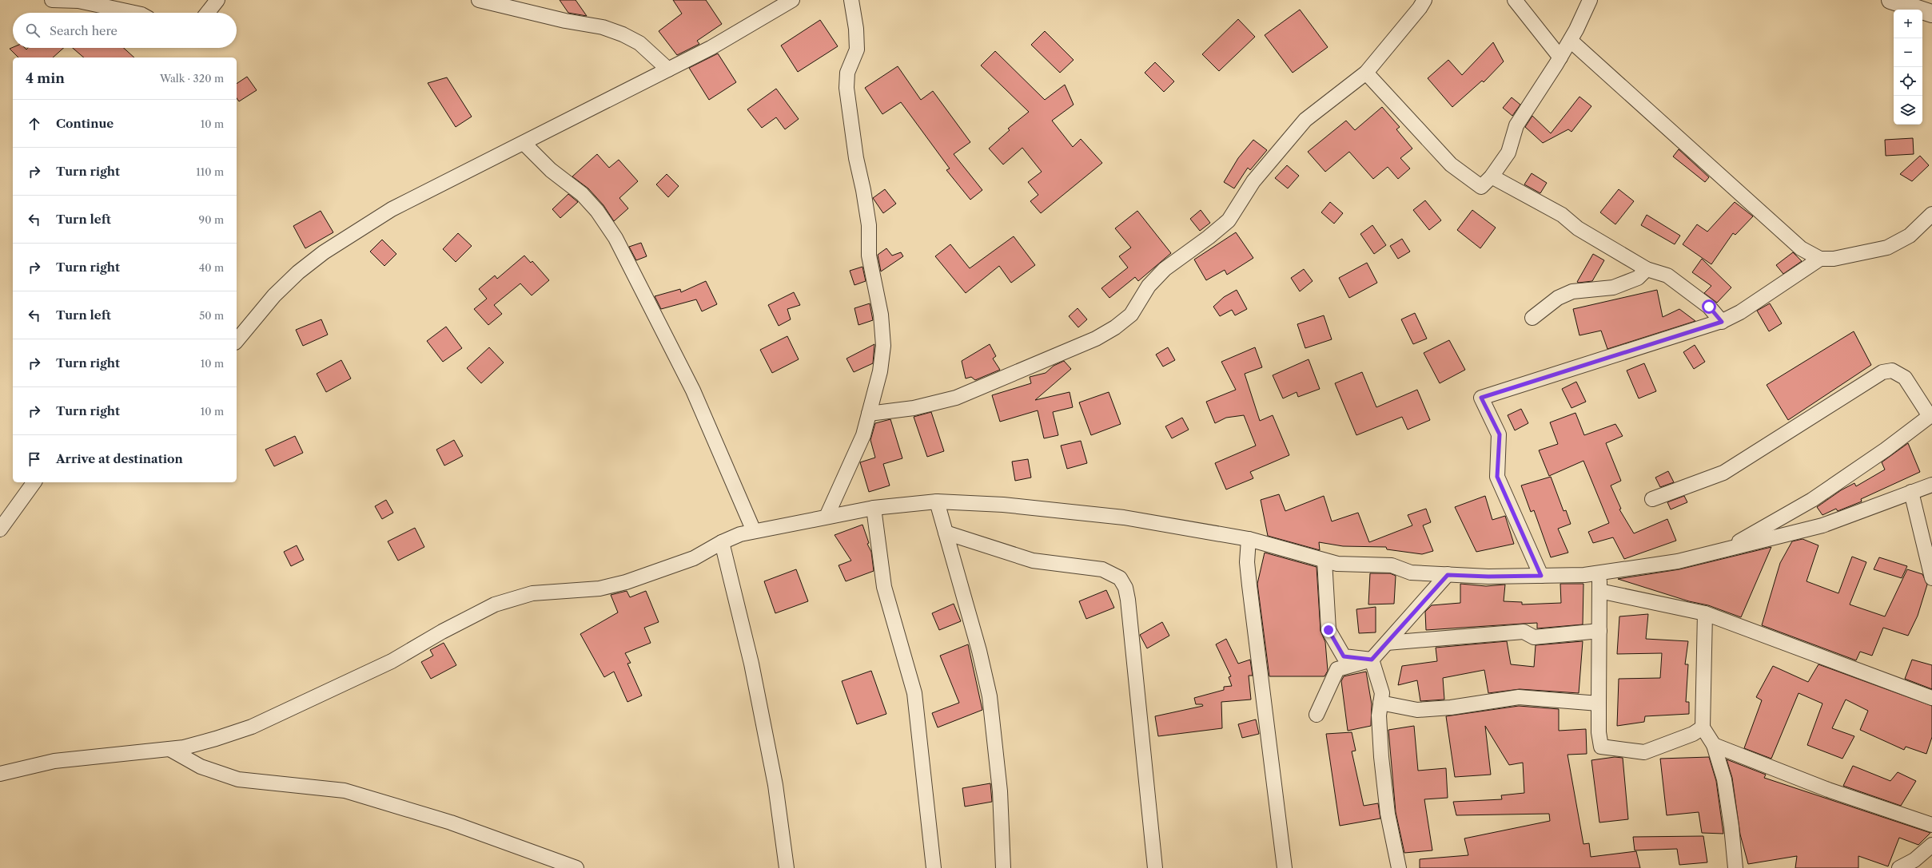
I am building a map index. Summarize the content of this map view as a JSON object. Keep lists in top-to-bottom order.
{
  "page": {
    "map_buttons": ["+", "−"],
    "search": "Search here",
    "heading": ["4 min", "Walk · 320 m"],
    "list": [
      ["Continue", "10 m"],
      ["Turn right", "110 m"],
      ["Turn left", "90 m"],
      ["Turn right", "40 m"],
      ["Turn left", "50 m"],
      ["Turn right", "10 m"],
      ["Turn right", "10 m"],
      "Arrive at destination"
    ]
  }
}
